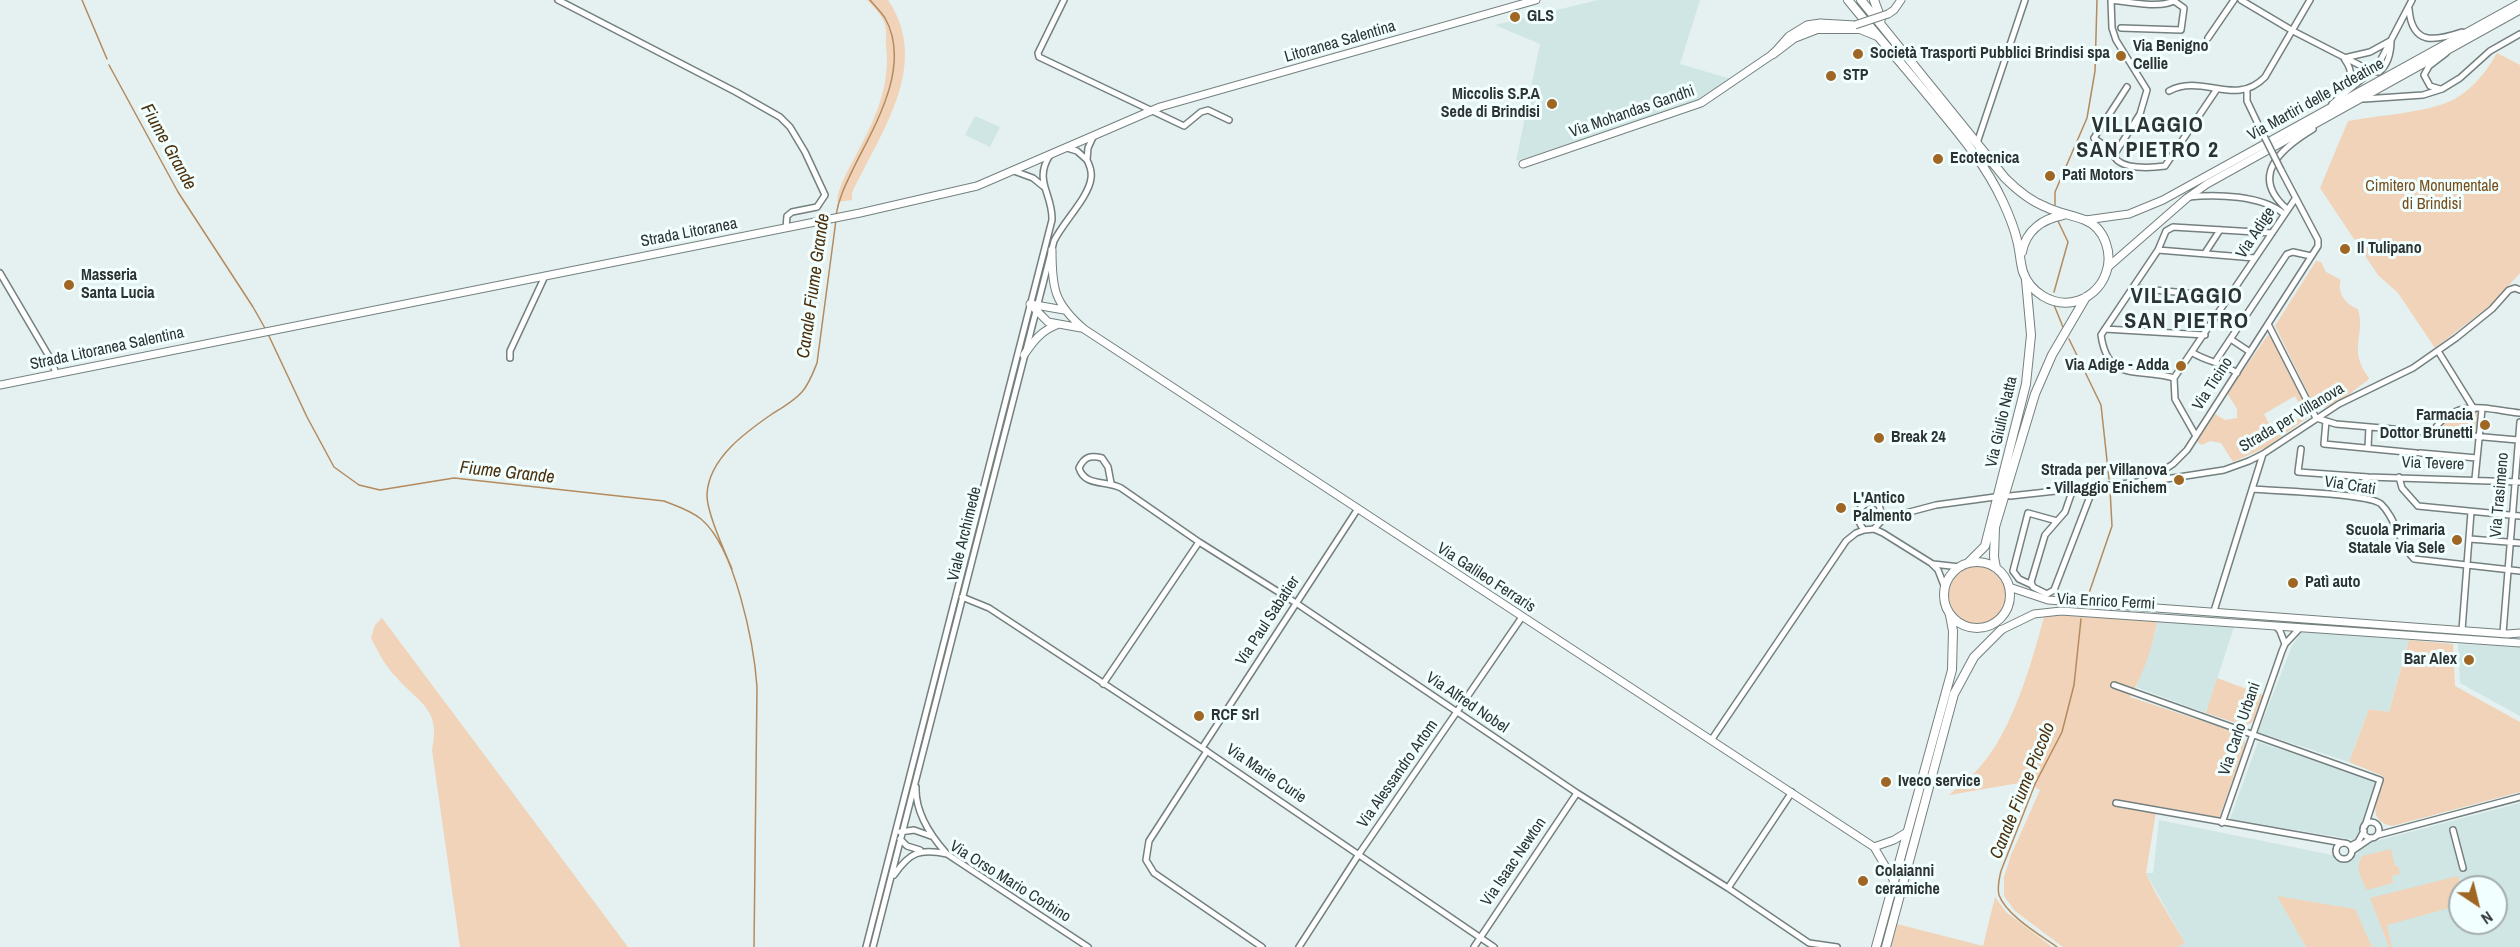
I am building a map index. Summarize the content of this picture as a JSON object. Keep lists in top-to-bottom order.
{
  "streets": {
    "main road": ["Via Giulio Natta", "Via Enrico Fermi"],
    "street": [
      "Litoranea Salentina",
      "Via Martiri delle Ardeatine",
      "Via Mohandas Gandhi",
      "Strada Litoranea",
      "Via Adige",
      "Strada Litoranea Salentina",
      "Via Ticino",
      "Strada per Villanova",
      "Via Tevere",
      "Via Crati",
      "Via Trasimeno",
      "Viale Archimede",
      "Via Galileo Ferraris",
      "Via Paul Sabatier",
      "Via Alfred Nobel",
      "Via Carlo Urbani",
      "Via Marie Curie",
      "Via Alessandro Artom",
      "Via Isaac Newton",
      "Via Orso Mario Corbino"
    ]
  },
  "crossings": [
    ["Litoranea Salentina", "Strada Litoranea"],
    ["Via Martiri delle Ardeatine", "Via Giulio Natta"],
    ["Strada Litoranea", "Strada Litoranea Salentina"],
    ["Strada Litoranea", "Viale Archimede"],
    ["Via Adige", "Via Ticino"],
    ["Via Ticino", "Strada per Villanova"],
    ["Via Giulio Natta", "Via Enrico Fermi"],
    ["Via Tevere", "Via Trasimeno"],
    ["Via Crati", "Via Trasimeno"],
    ["Via Trasimeno", "Via Enrico Fermi"],
    ["Viale Archimede", "Via Galileo Ferraris"],
    ["Viale Archimede", "Via Marie Curie"],
    ["Viale Archimede", "Via Orso Mario Corbino"],
    ["Via Galileo Ferraris", "Via Paul Sabatier"],
    ["Via Galileo Ferraris", "Via Alessandro Artom"],
    ["Via Enrico Fermi", "Via Carlo Urbani"],
    ["Via Paul Sabatier", "Via Alfred Nobel"],
    ["Via Paul Sabatier", "Via Marie Curie"],
    ["Via Alfred Nobel", "Via Alessandro Artom"],
    ["Via Alfred Nobel", "Via Isaac Newton"],
    ["Via Marie Curie", "Via Alessandro Artom"],
    ["Via Marie Curie", "Via Isaac Newton"]
  ],
  "districts": ["VILLAGGIO SAN PIETRO 2", "VILLAGGIO SAN PIETRO"],
  "water": ["Fiume Grande", "Canale Fiume Grande", "Canale Fiume Piccolo"],
  "parks": ["Cimitero Monumentale di Brindisi"],
  "places": [
    "GLS",
    "Società Trasporti Pubblici Brindisi spa",
    "Via Benigno Cellie",
    "STP",
    "Miccolis S.P.A Sede di Brindisi",
    "Ecotecnica",
    "Pati Motors",
    "Il Tulipano",
    "Masseria Santa Lucia",
    "Via Adige - Adda",
    "Farmacia Dottor Brunetti",
    "Break 24",
    "Strada per Villanova - Villaggio Enichem",
    "L'Antico Palmento",
    "Scuola Primaria Statale Via Sele",
    "Patì auto",
    "Bar Alex",
    "RCF Srl",
    "Iveco service",
    "Colaianni ceramiche"
  ],
  "north": "bottom right"
}
